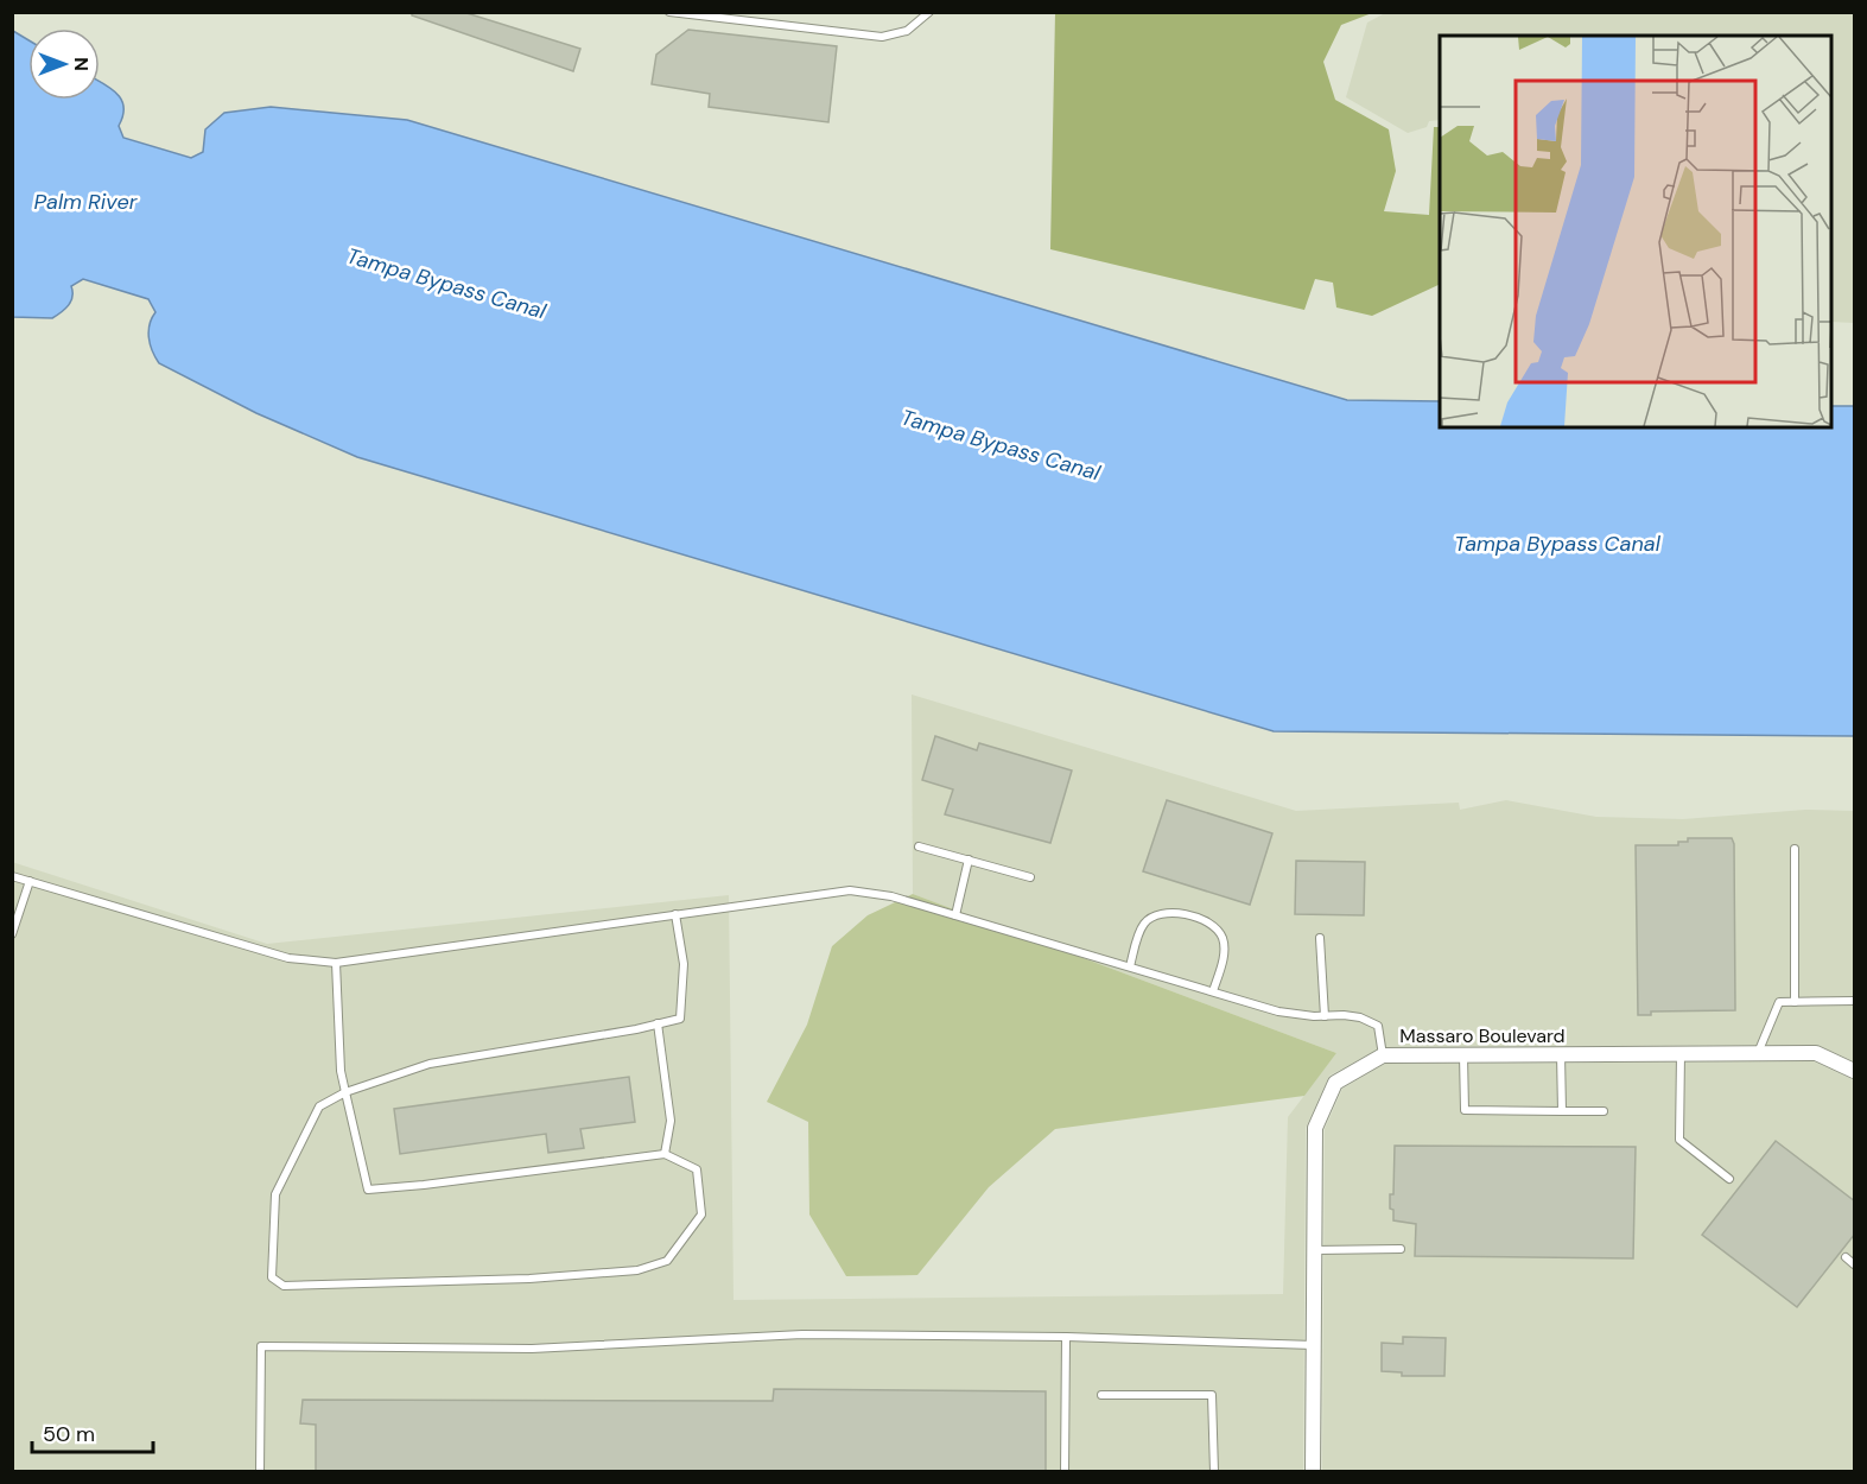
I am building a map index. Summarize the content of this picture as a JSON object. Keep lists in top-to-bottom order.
{
  "streets": {
    "street": ["Massaro Boulevard"]
  },
  "water": ["Palm River", "Tampa Bypass Canal"],
  "scale_bar": "50 m",
  "north": "right"
}
